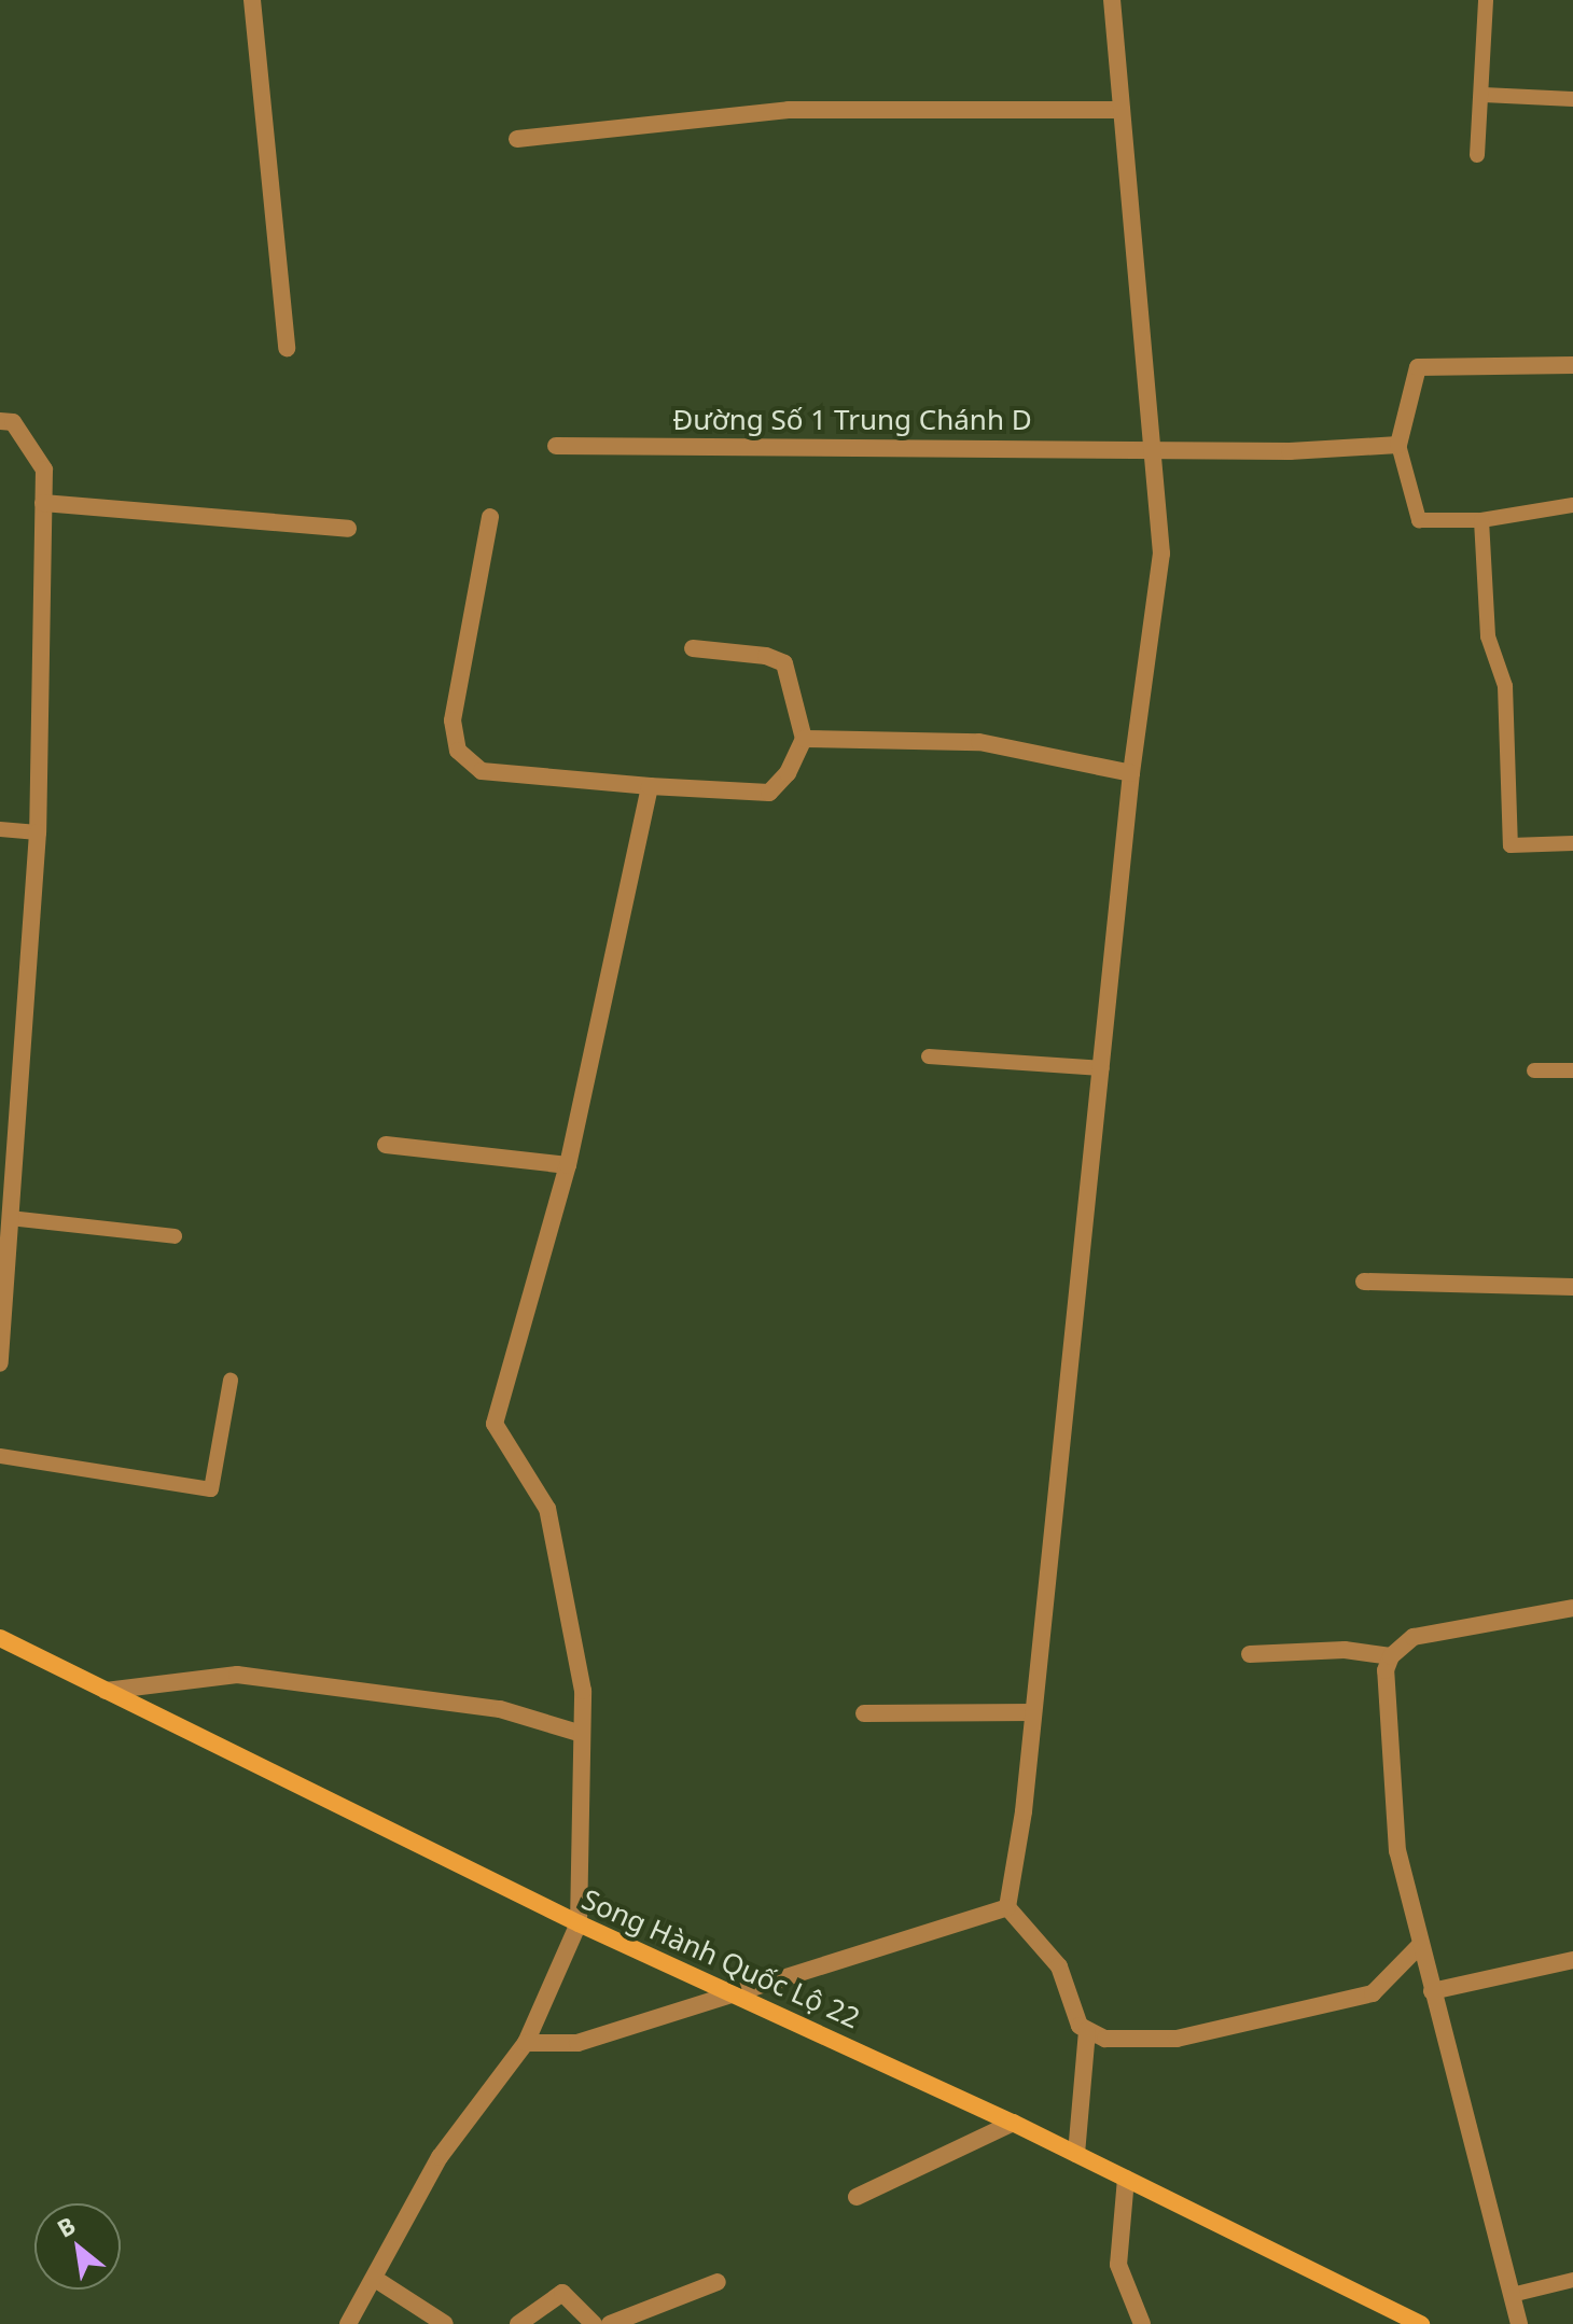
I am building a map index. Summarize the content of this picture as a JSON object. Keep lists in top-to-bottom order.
{
  "streets": {
    "street": ["Đường Số 1 Trung Chánh D", "Song Hành Quốc Lộ 22"]
  },
  "north": "top left"
}
